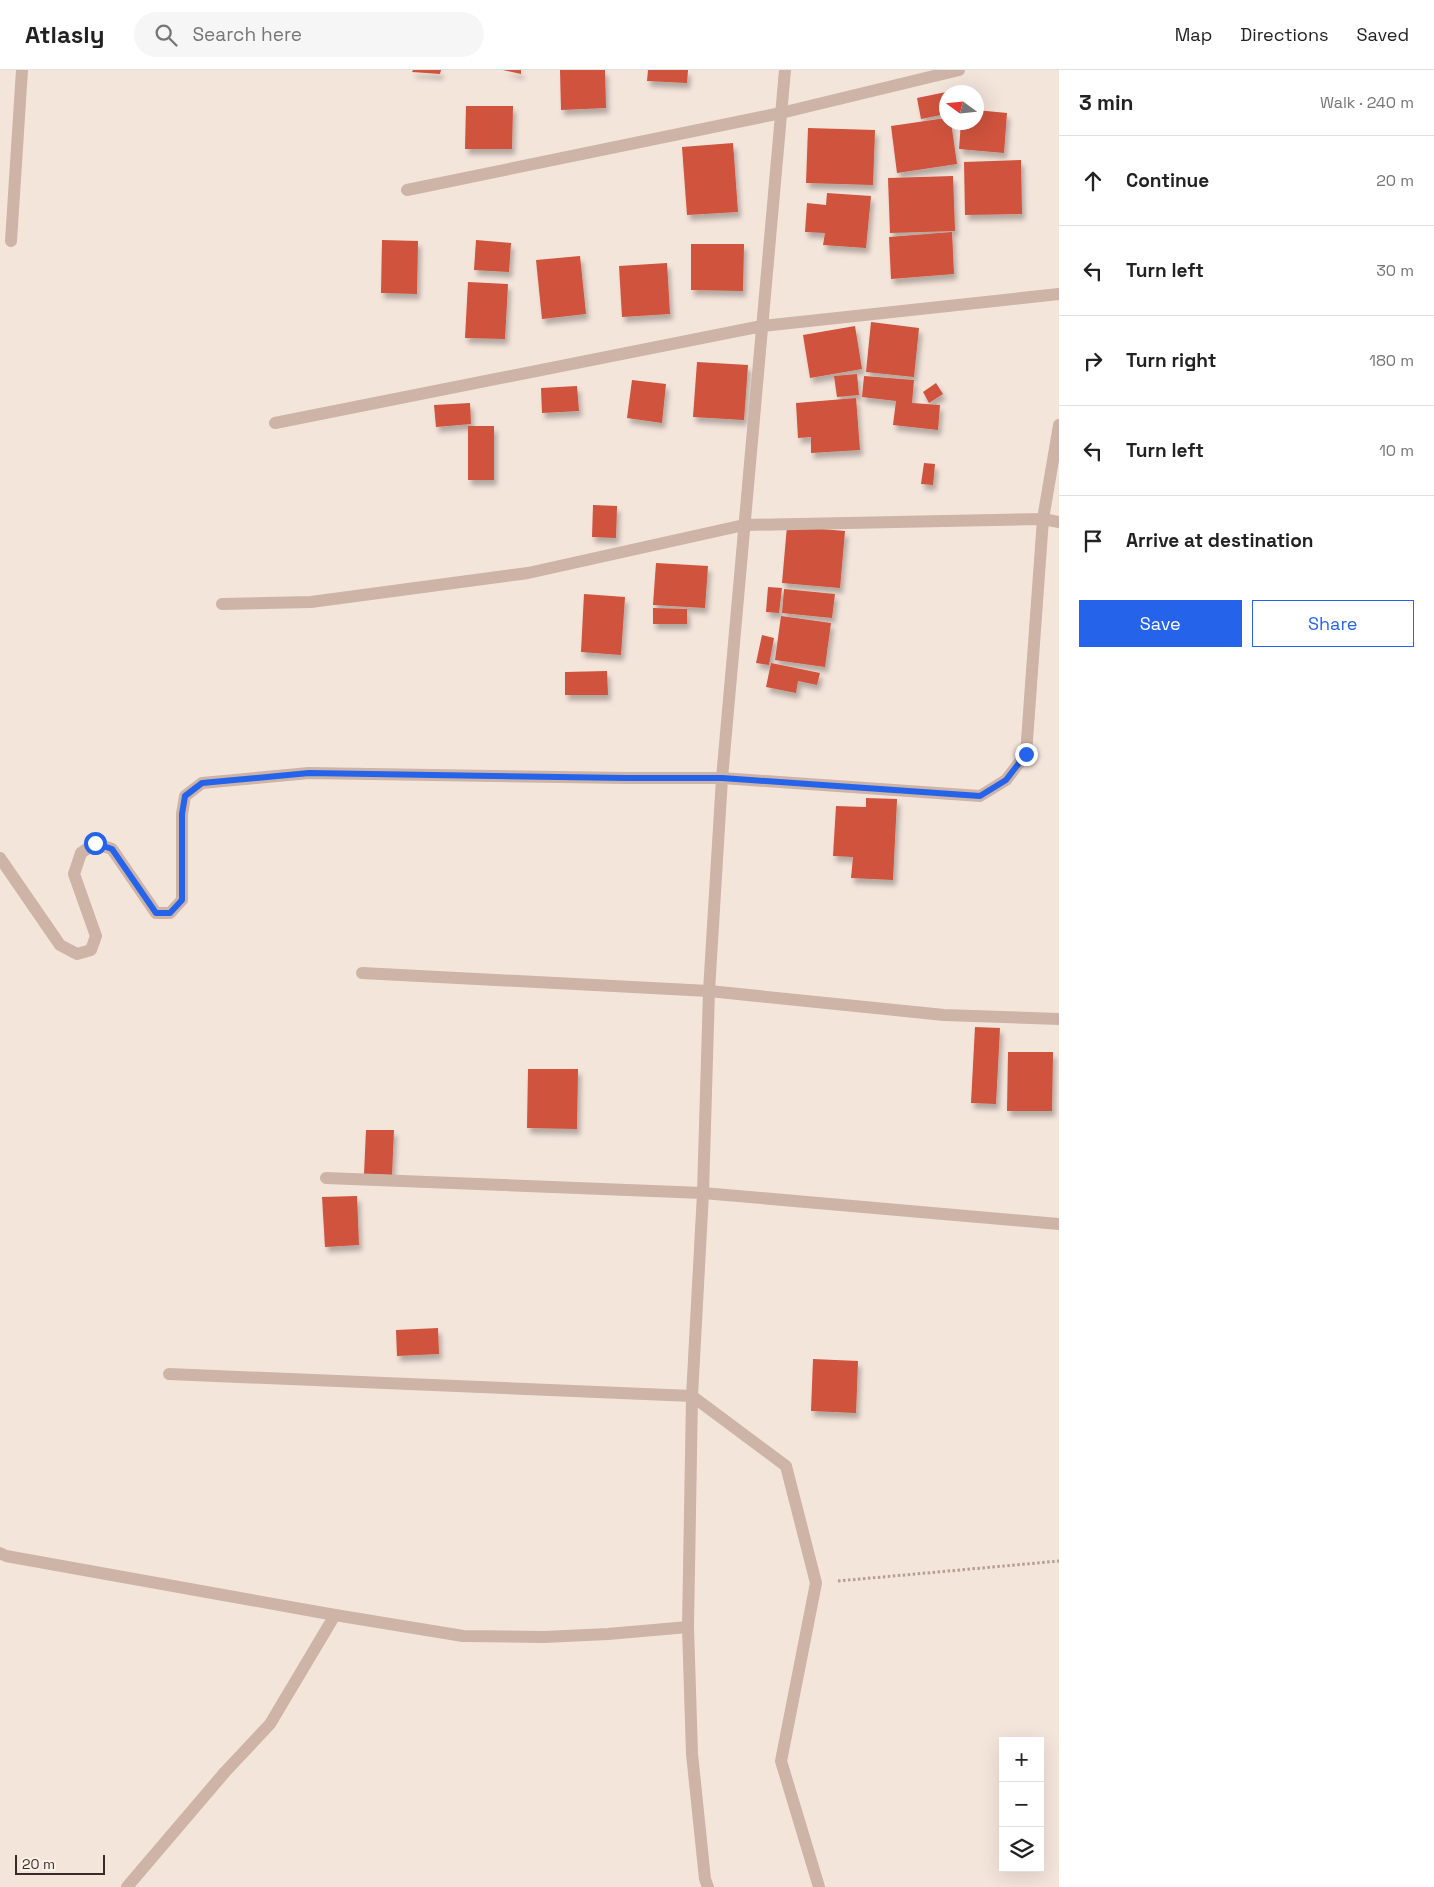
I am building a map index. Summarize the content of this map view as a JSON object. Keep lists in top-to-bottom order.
{
  "scale_bar": "20 m",
  "north": "left",
  "page": {
    "header": "Atlasly",
    "search": "Search here",
    "nav": ["Map", "Directions", "Saved"],
    "heading": ["3 min", "Walk · 240 m"],
    "list": [
      ["Continue", "20 m"],
      ["Turn left", "30 m"],
      ["Turn right", "180 m"],
      ["Turn left", "10 m"],
      "Arrive at destination"
    ],
    "buttons": ["Save", "Share"],
    "map_buttons": ["+", "−"],
    "scale": "20 m"
  }
}
